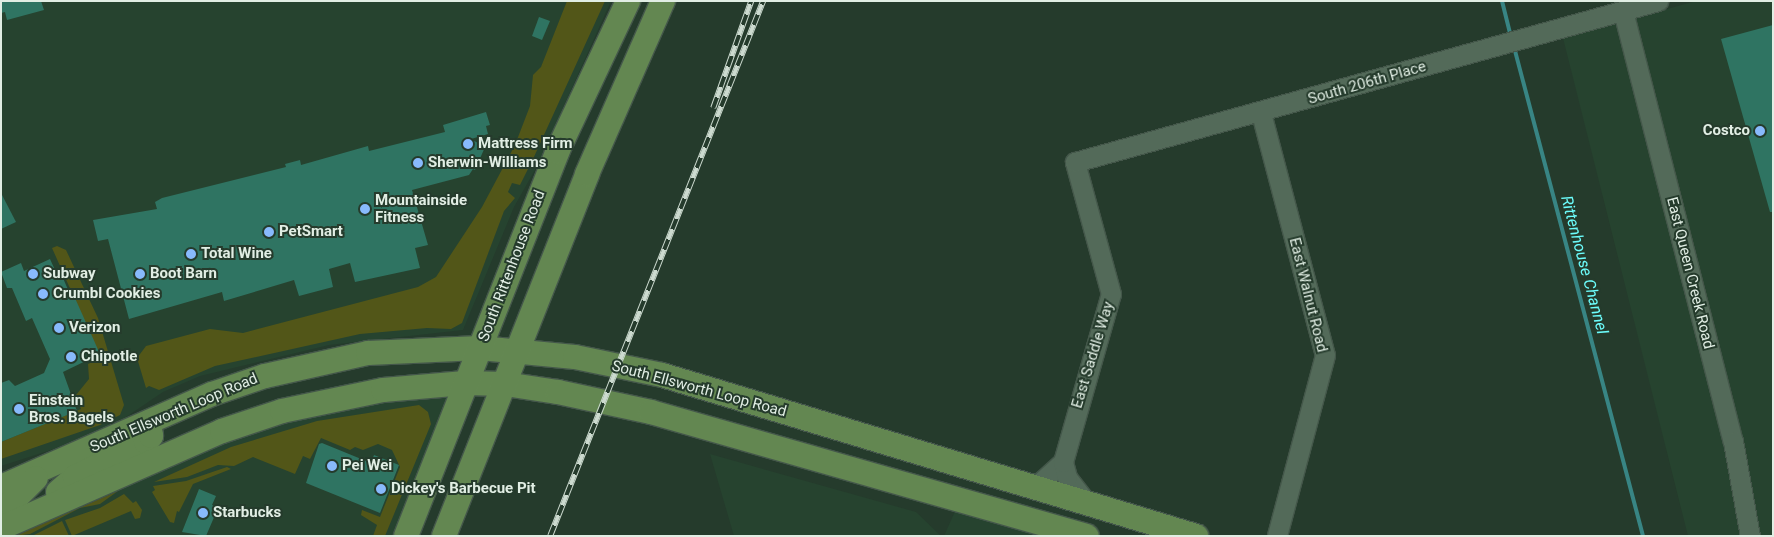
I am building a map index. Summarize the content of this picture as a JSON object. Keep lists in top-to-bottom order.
{
  "streets": {
    "main road": ["South Rittenhouse Road", "South Ellsworth Loop Road"],
    "street": [
      "South 206th Place",
      "East Queen Creek Road",
      "East Walnut Road",
      "East Saddle Way"
    ]
  },
  "crossings": [
    ["South 206th Place", "East Queen Creek Road"],
    ["South 206th Place", "East Walnut Road"],
    ["South 206th Place", "East Saddle Way"],
    ["South Rittenhouse Road", "South Ellsworth Loop Road"]
  ],
  "water": ["Rittenhouse Channel"],
  "places": [
    "Costco",
    "Mattress Firm",
    "Sherwin-Williams",
    "Mountainside Fitness",
    "PetSmart",
    "Total Wine",
    "Subway",
    "Boot Barn",
    "Crumbl Cookies",
    "Verizon",
    "Chipotle",
    "Einstein Bros. Bagels",
    "Pei Wei",
    "Dickey's Barbecue Pit",
    "Starbucks"
  ]
}
